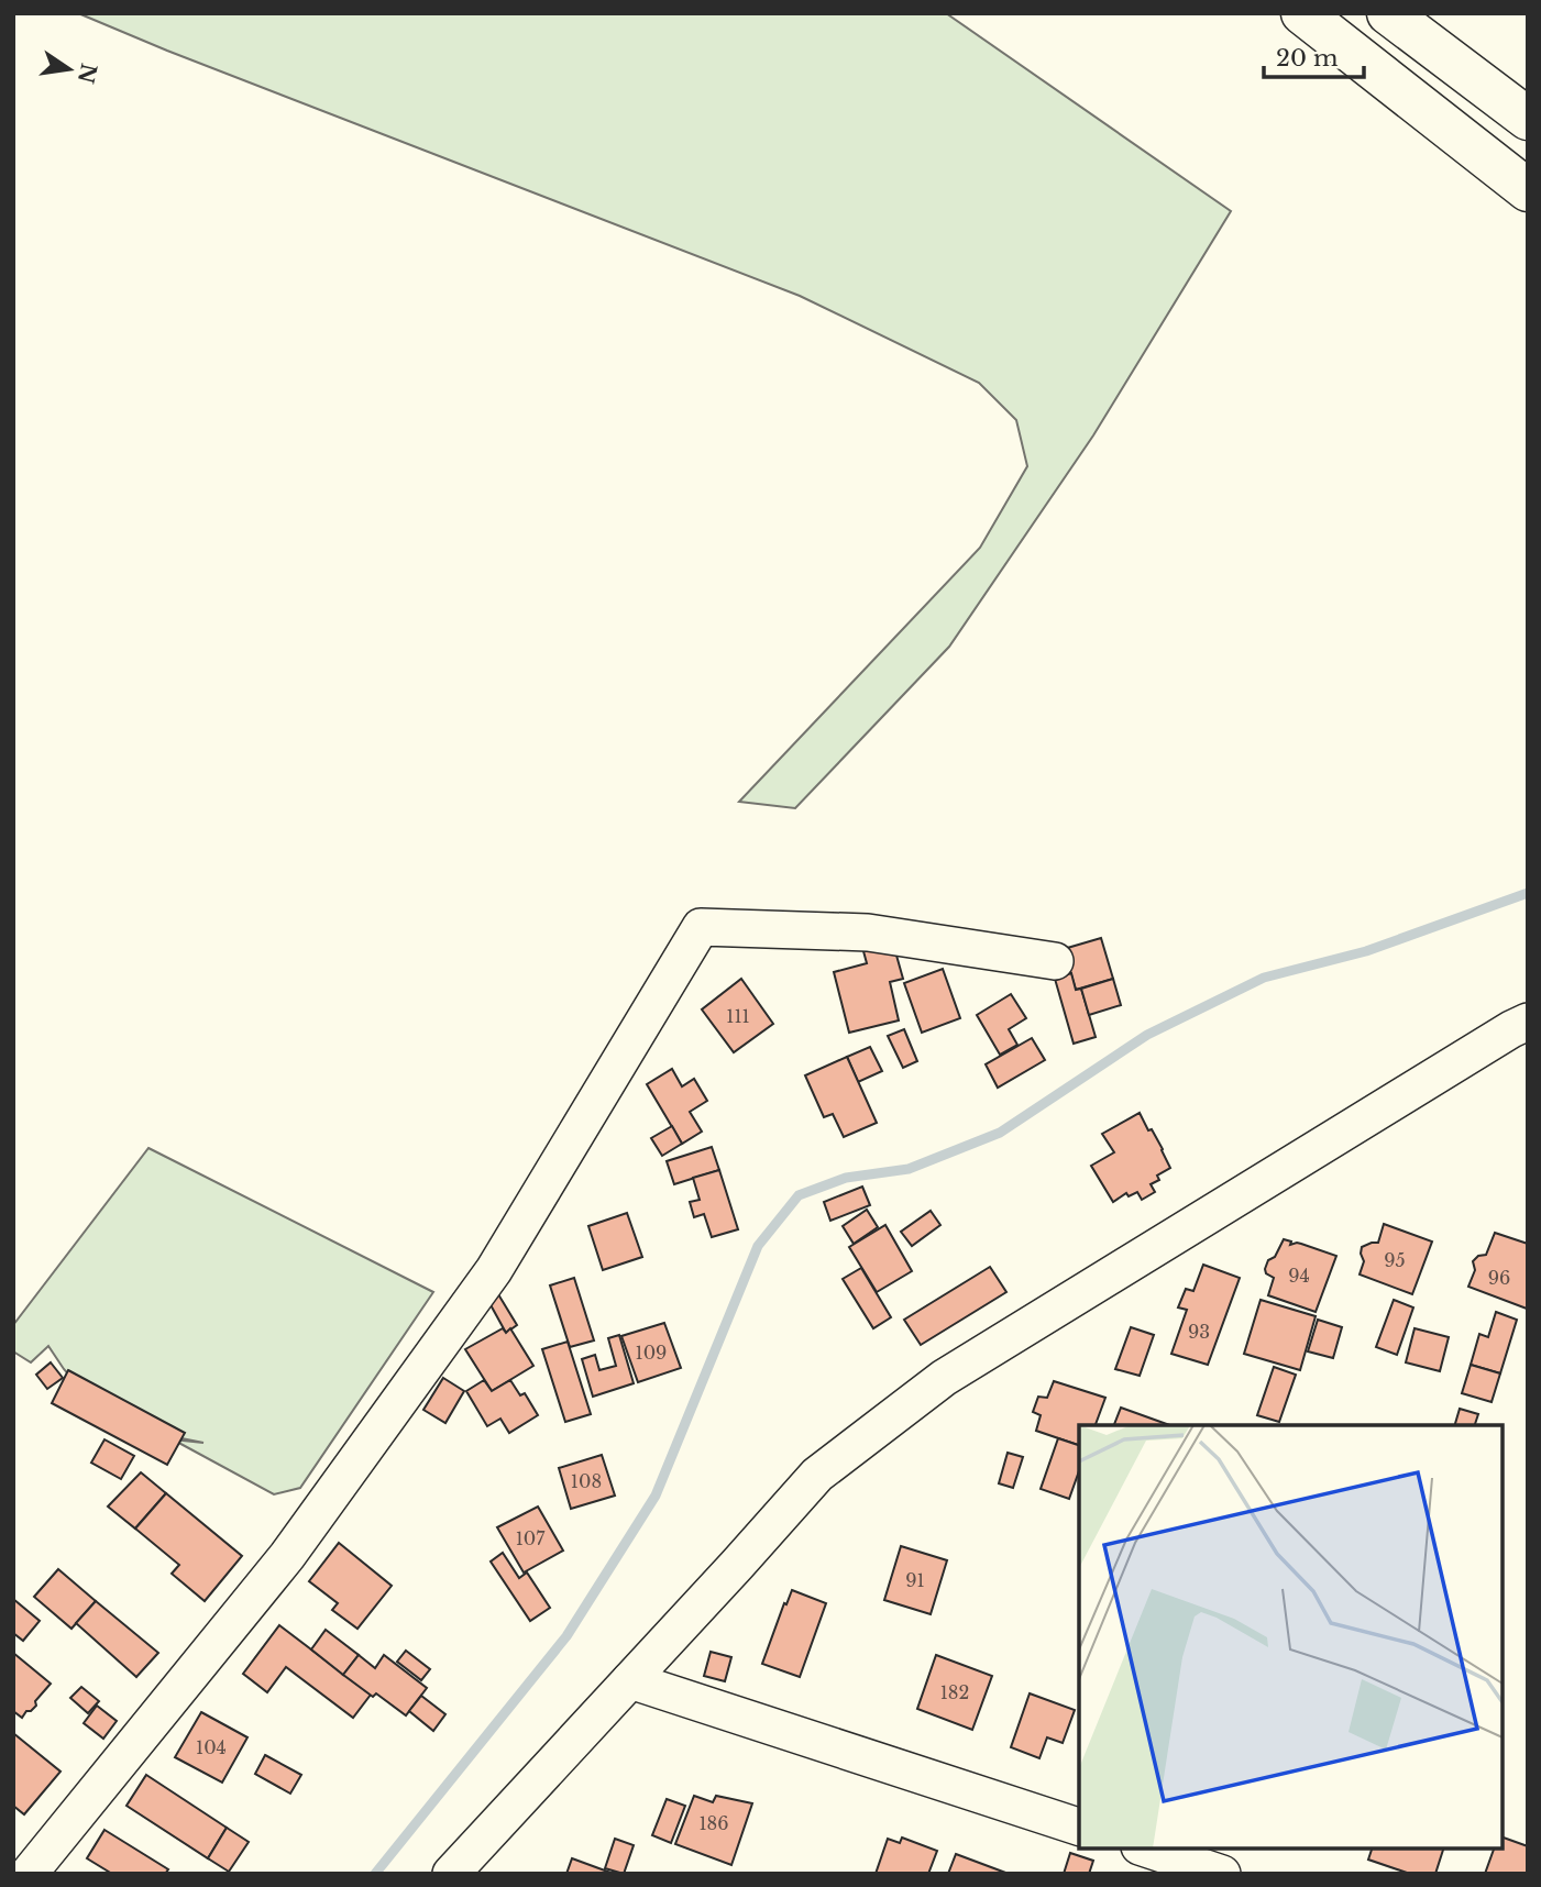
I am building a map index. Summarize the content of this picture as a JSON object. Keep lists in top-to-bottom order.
{
  "house_numbers": [
    "111",
    "95",
    "94",
    "96",
    "93",
    "109",
    "108",
    "107",
    "91",
    "182",
    "104",
    "186"
  ],
  "scale_bar": "20 m",
  "north": "right"
}
